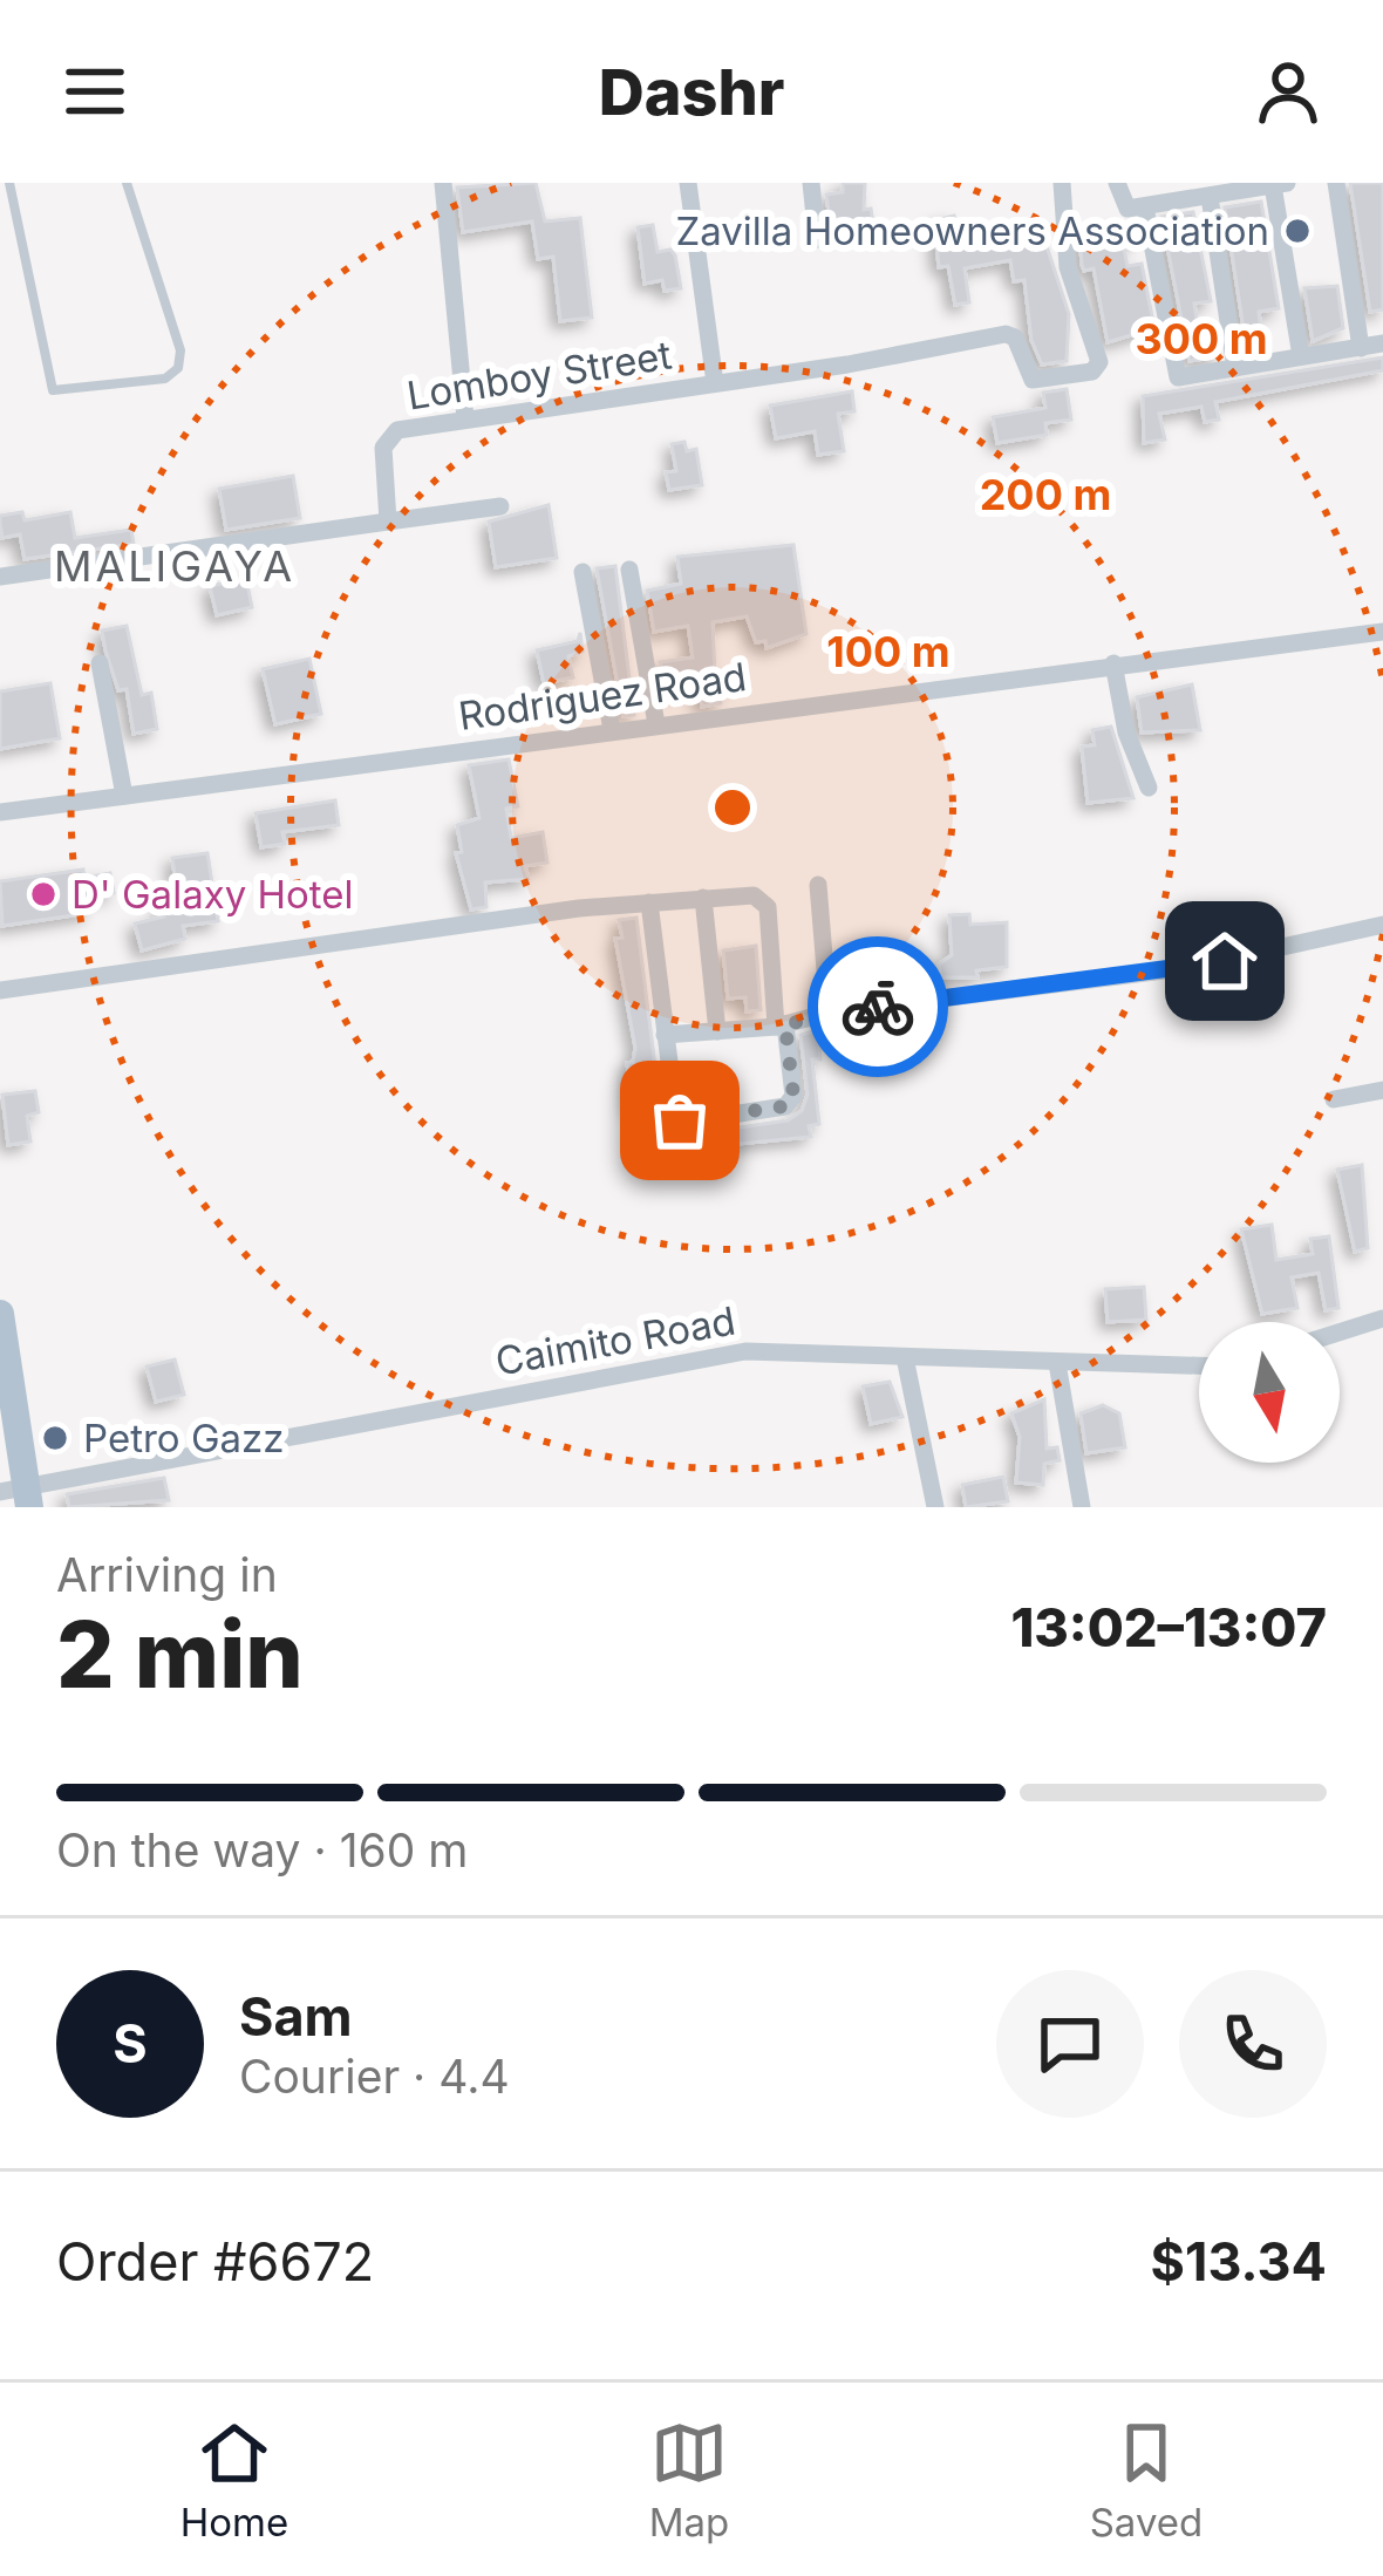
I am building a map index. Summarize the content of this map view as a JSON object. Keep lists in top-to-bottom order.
{
  "streets": {
    "street": ["Lomboy Street", "Rodriguez Road", "Caimito Road"]
  },
  "districts": ["MALIGAYA"],
  "places": ["Zavilla Homeowners Association", "D' Galaxy Hotel", "Petro Gazz"],
  "north": "bottom",
  "page": {
    "header": "Dashr",
    "heading": ["2 min", "Arriving in", "13:02–13:07"],
    "panel": [
      "Sam",
      "Courier · 4.4",
      "Order #6672",
      "$13.34"
    ],
    "bar": "On the way · 160 m",
    "round": "S",
    "tabs": ["Home", "Map", "Saved"]
  },
  "rings": ["300 m", "200 m", "100 m"]
}
